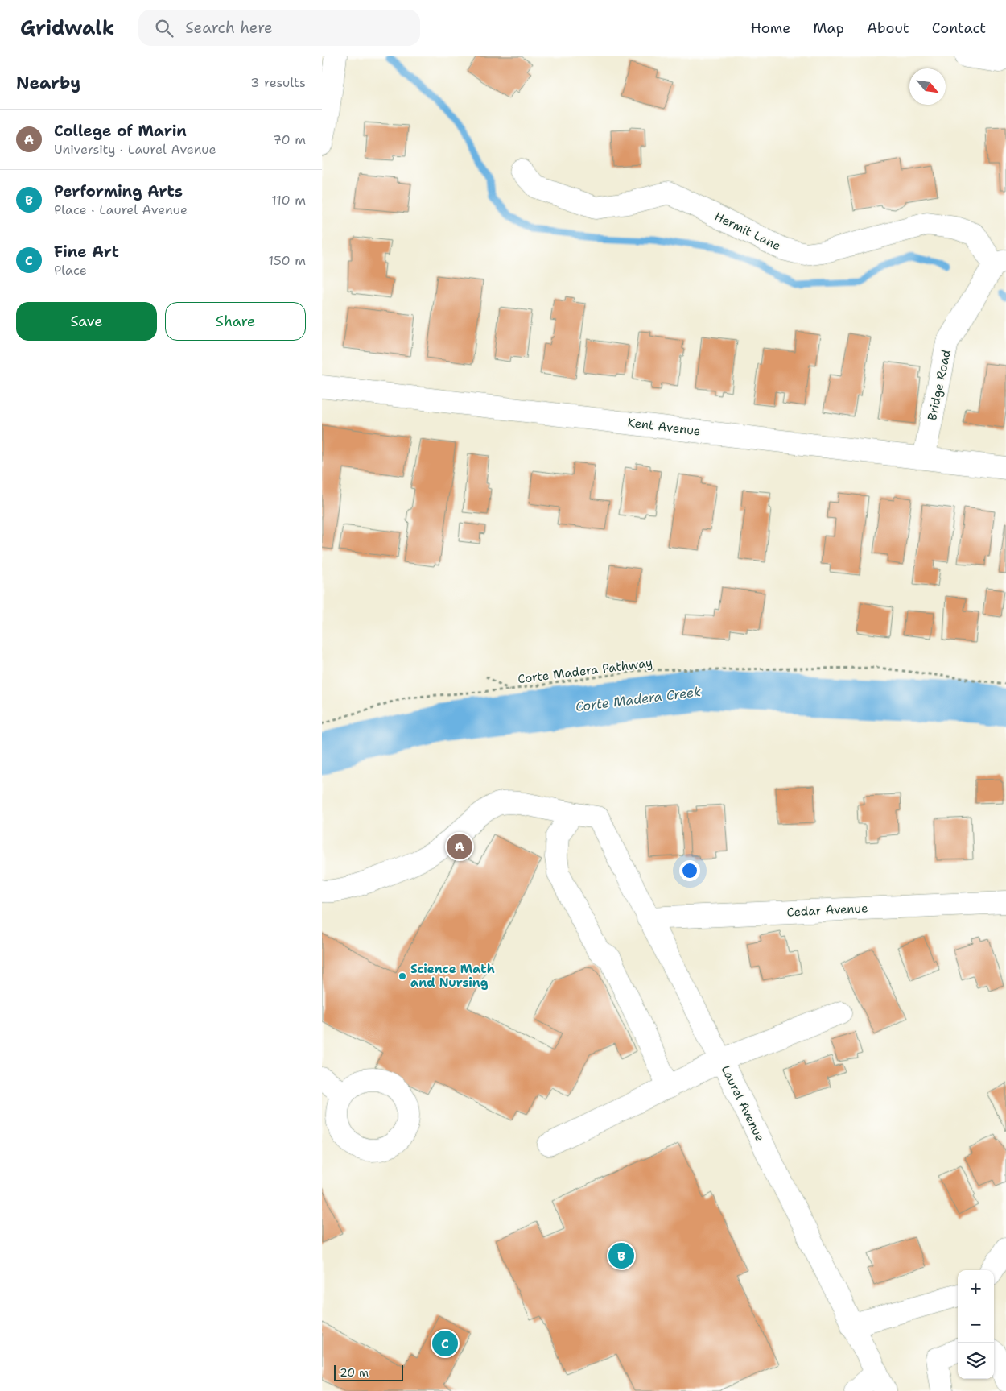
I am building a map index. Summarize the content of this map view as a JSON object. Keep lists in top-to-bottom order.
{
  "streets": {
    "street": [
      "Hermit Lane",
      "Bridge Road",
      "Kent Avenue",
      "Cedar Avenue",
      "Laurel Avenue"
    ],
    "path": ["Corte Madera Pathway"]
  },
  "crossings": [
    ["Hermit Lane", "Bridge Road"],
    ["Bridge Road", "Kent Avenue"],
    ["Cedar Avenue", "Laurel Avenue"]
  ],
  "water": ["Corte Madera Creek"],
  "places": ["Science Math and Nursing"],
  "scale_bar": "20 m",
  "north": "bottom right",
  "page": {
    "header": "Gridwalk",
    "search": "Search here",
    "nav": [
      "Home",
      "Map",
      "About",
      "Contact"
    ],
    "heading": ["Nearby", "3 results"],
    "list": [
      {
        "mark": "A",
        "name": "College of Marin",
        "note": "University · Laurel Avenue",
        "value": "70 m"
      },
      {
        "mark": "B",
        "name": "Performing Arts",
        "note": "Place · Laurel Avenue",
        "value": "110 m"
      },
      {
        "mark": "C",
        "name": "Fine Art",
        "note": "Place",
        "value": "150 m"
      }
    ],
    "buttons": ["Save", "Share"],
    "pins": ["A", "B", "C"],
    "map_buttons": ["+", "−"],
    "scale": "20 m"
  }
}
